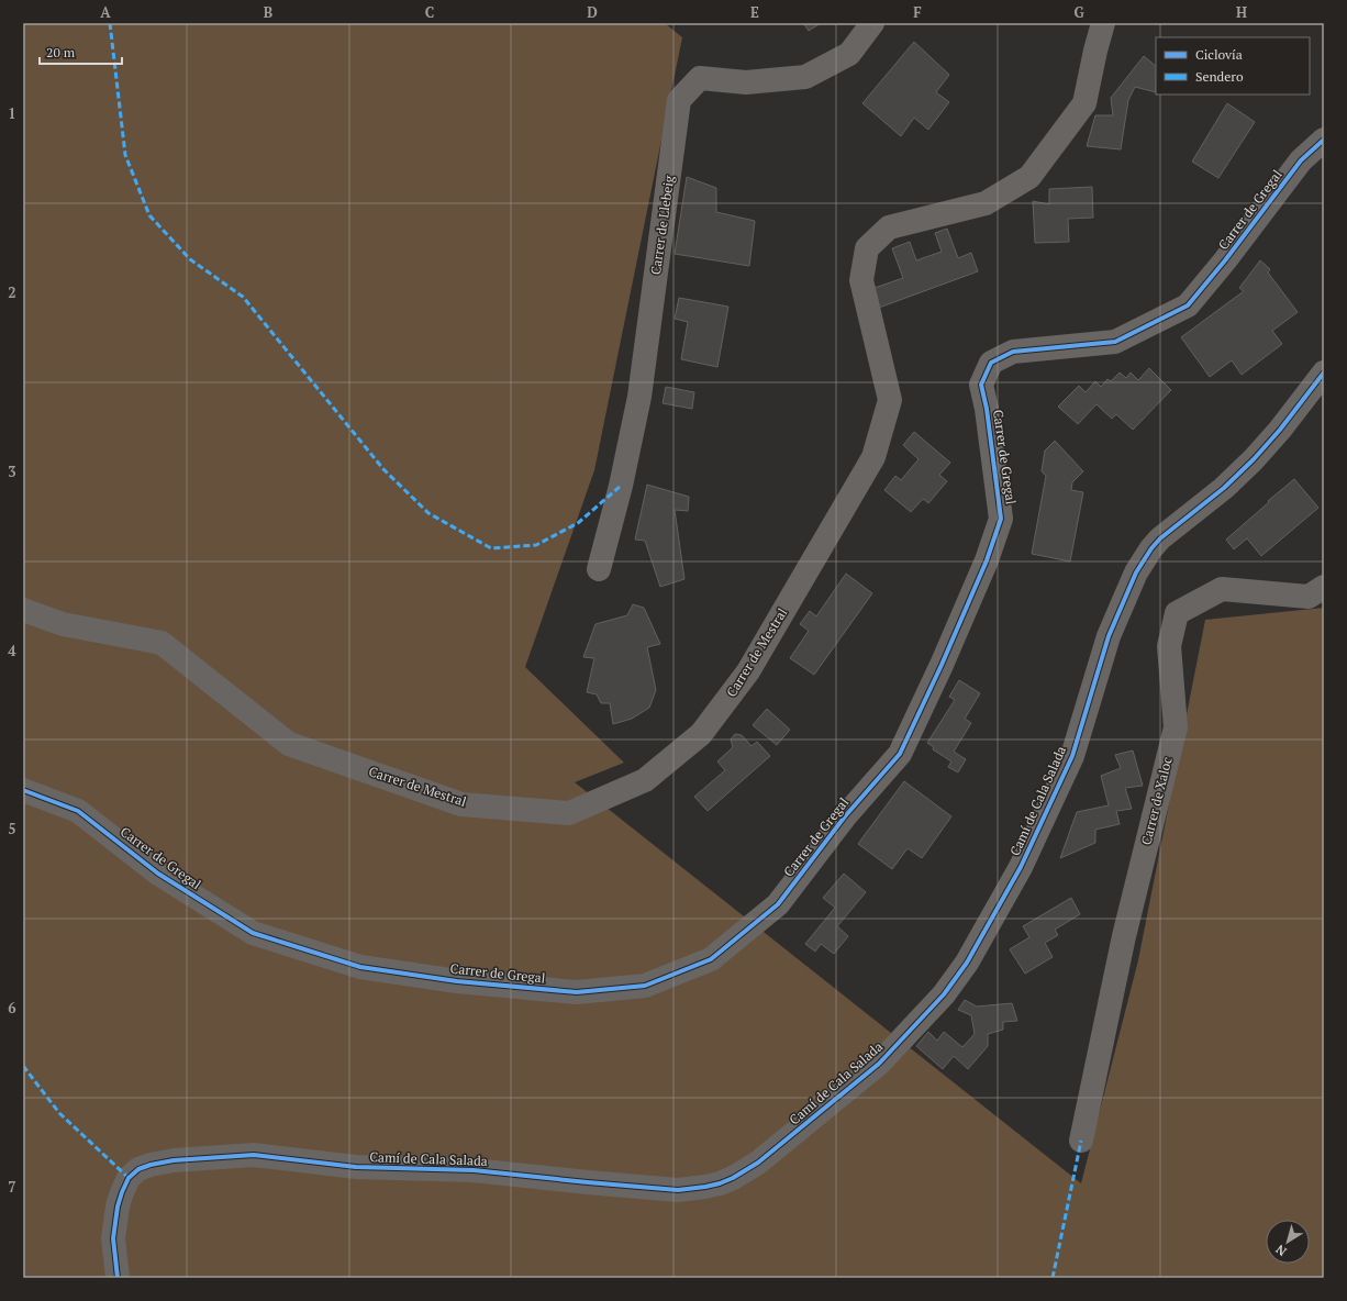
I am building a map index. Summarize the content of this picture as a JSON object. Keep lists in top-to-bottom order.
{
  "streets": {
    "street": [
      "Carrer de Gregal",
      "Carrer de Llebeig",
      "Carrer de Mestral",
      "Camí de Cala Salada",
      "Carrer de Xaloc"
    ]
  },
  "legend": ["Ciclovía", "Sendero"],
  "scale_bar": "20 m",
  "north": "bottom left",
  "grid": {
    "columns": [
      "A",
      "B",
      "C",
      "D",
      "E",
      "F",
      "G",
      "H"
    ],
    "rows": [
      "1",
      "2",
      "3",
      "4",
      "5",
      "6",
      "7"
    ]
  }
}
